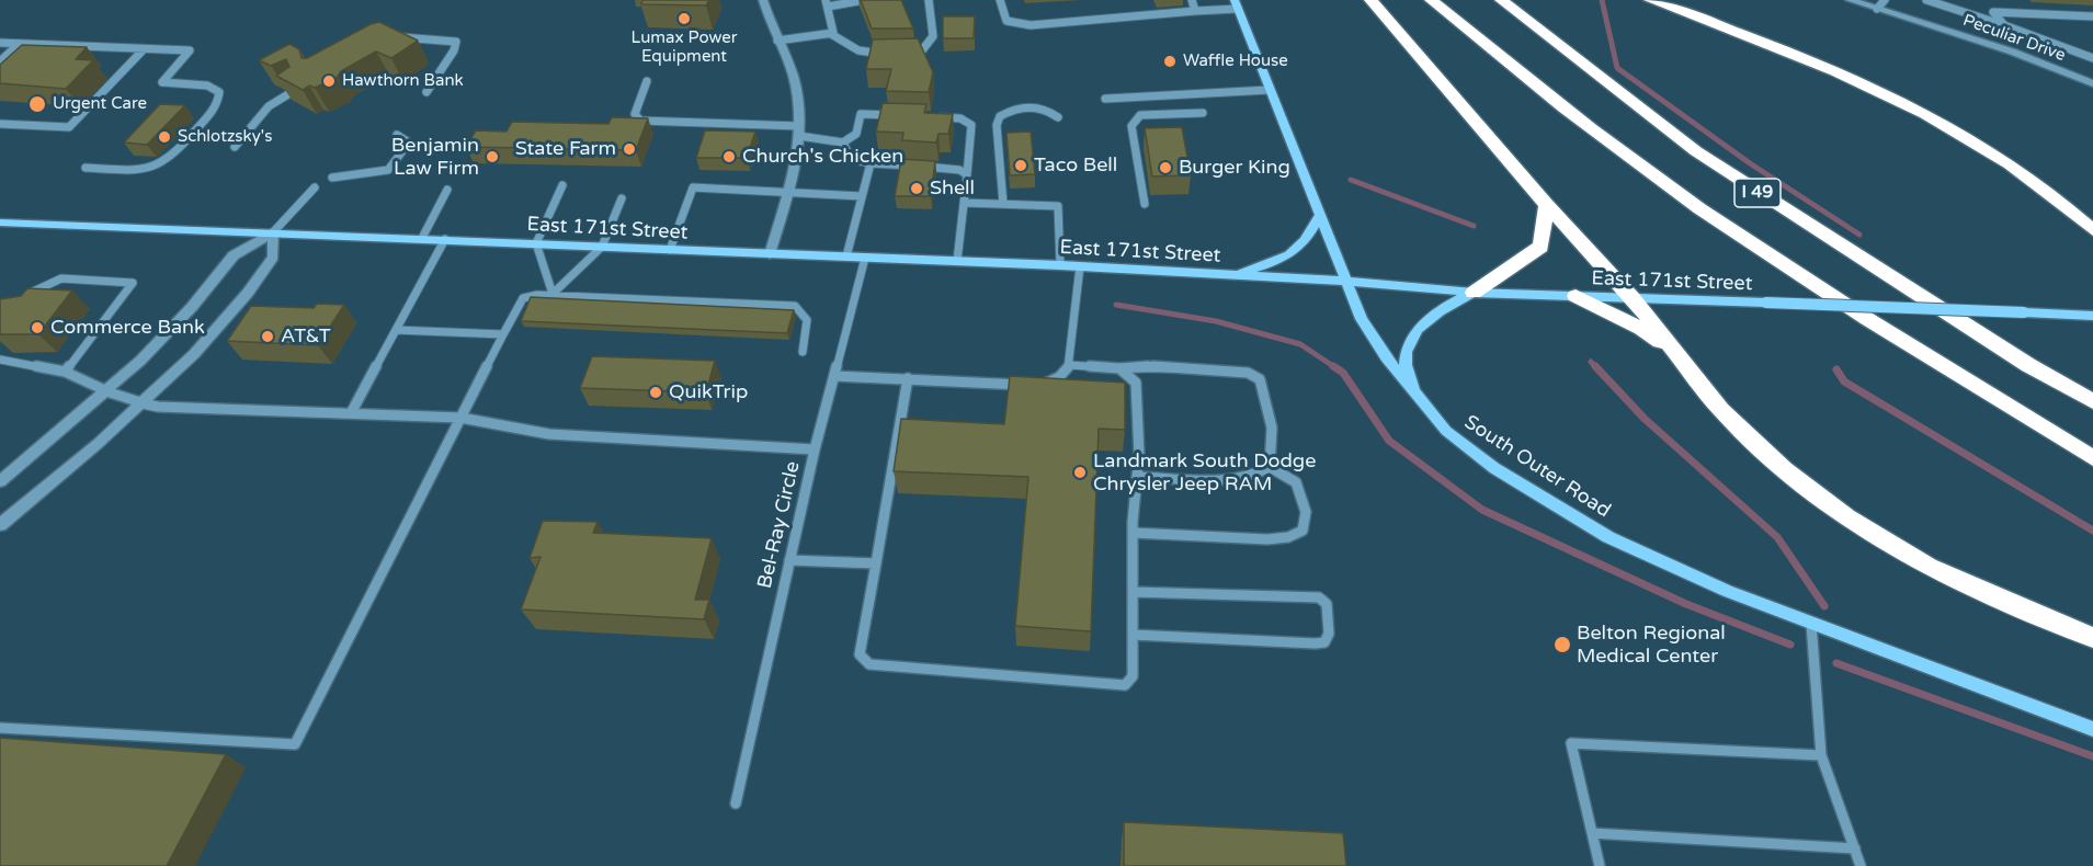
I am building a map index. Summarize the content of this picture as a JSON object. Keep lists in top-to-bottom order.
{
  "streets": {
    "highway": ["I 49"],
    "main road": ["East 171st Street", "South Outer Road"],
    "street": ["Peculiar Drive"],
    "lane": ["Bel-Ray Circle"]
  },
  "crossings": [
    ["East 171st Street", "South Outer Road"],
    ["East 171st Street", "Bel-Ray Circle"]
  ],
  "places": [
    "Lumax Power Equipment",
    "Waffle House",
    "Hawthorn Bank",
    "Urgent Care",
    "Schlotzsky's",
    "State Farm",
    "Benjamin Law Firm",
    "Church's Chicken",
    "Taco Bell",
    "Burger King",
    "Shell",
    "Commerce Bank",
    "AT&T",
    "QuikTrip",
    "Landmark South Dodge Chrysler Jeep RAM",
    "Belton Regional Medical Center"
  ]
}
